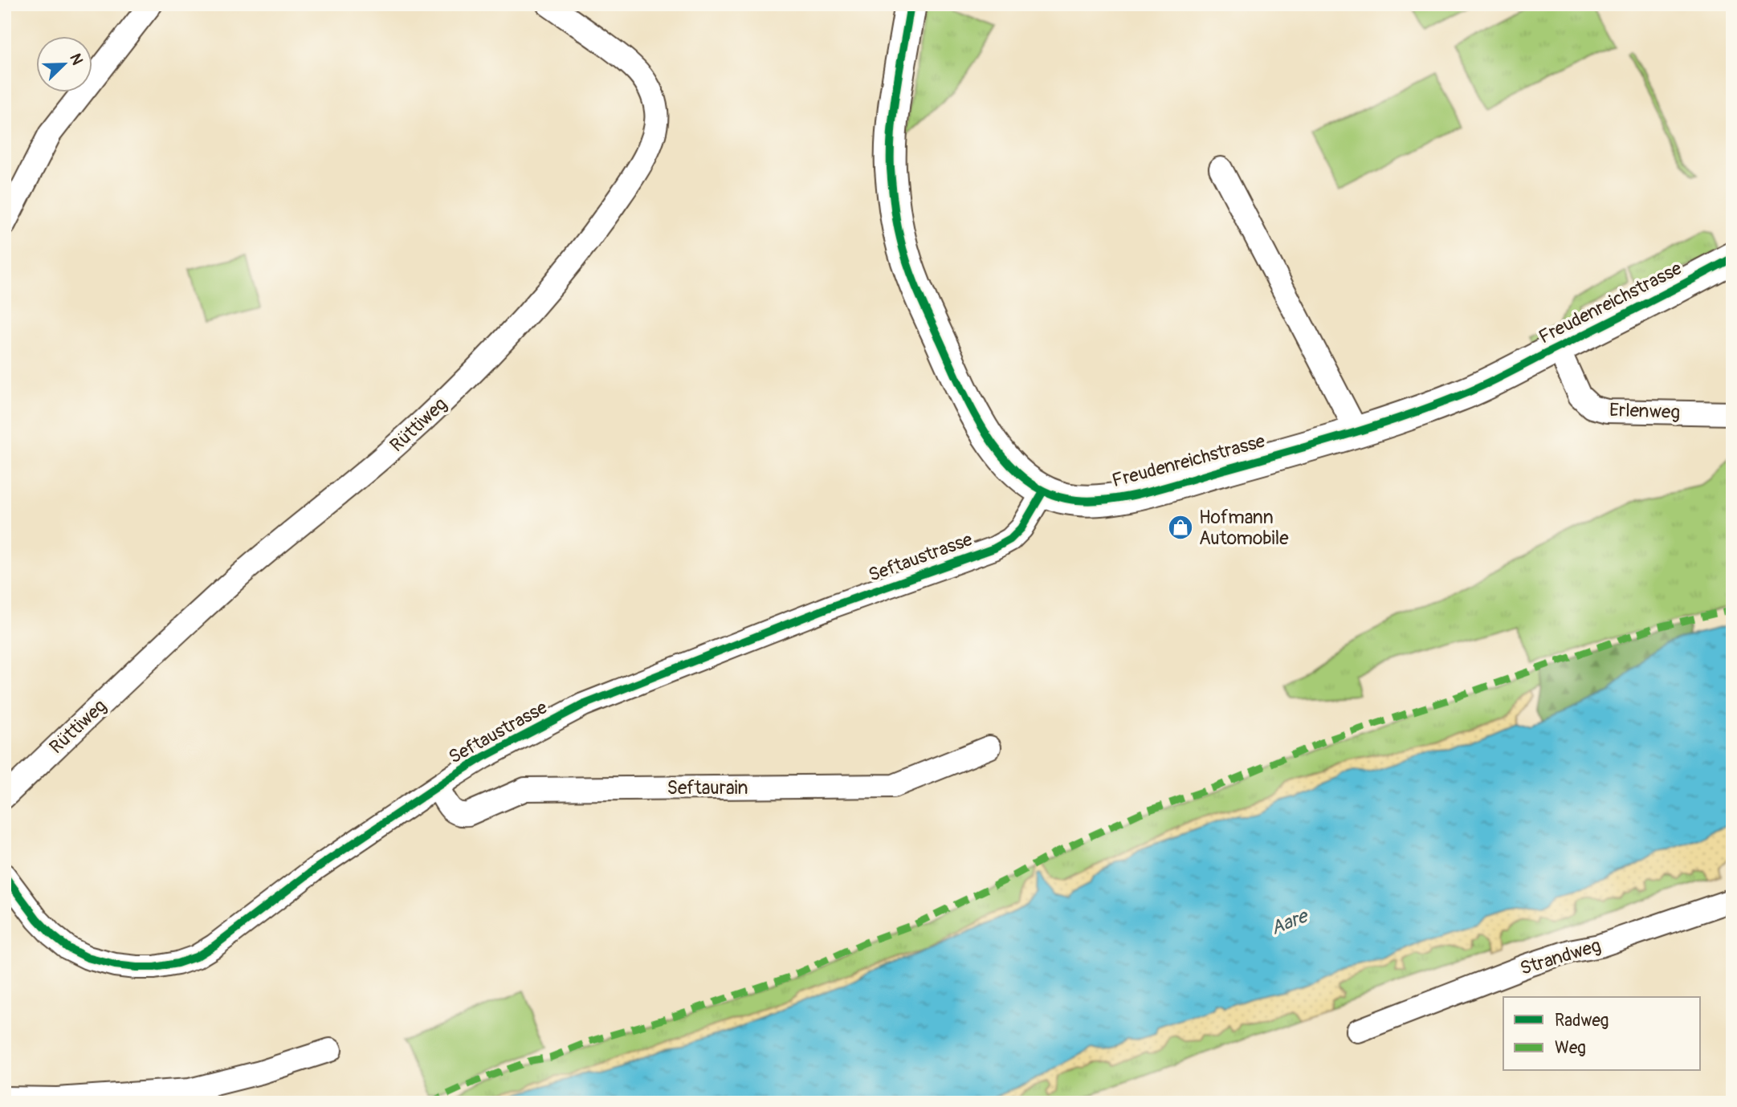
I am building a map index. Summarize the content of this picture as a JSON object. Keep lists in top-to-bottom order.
{
  "streets": {
    "street": [
      "Freudenreichstrasse",
      "Erlenweg",
      "Rüttiweg",
      "Seftaustrasse",
      "Seftaurain",
      "Strandweg"
    ]
  },
  "crossings": [
    ["Freudenreichstrasse", "Erlenweg"],
    ["Freudenreichstrasse", "Seftaustrasse"],
    ["Seftaustrasse", "Seftaurain"]
  ],
  "water": ["Aare"],
  "places": {
    "shop": ["Hofmann Automobile"]
  },
  "legend": ["Radweg", "Weg"],
  "north": "top right"
}
